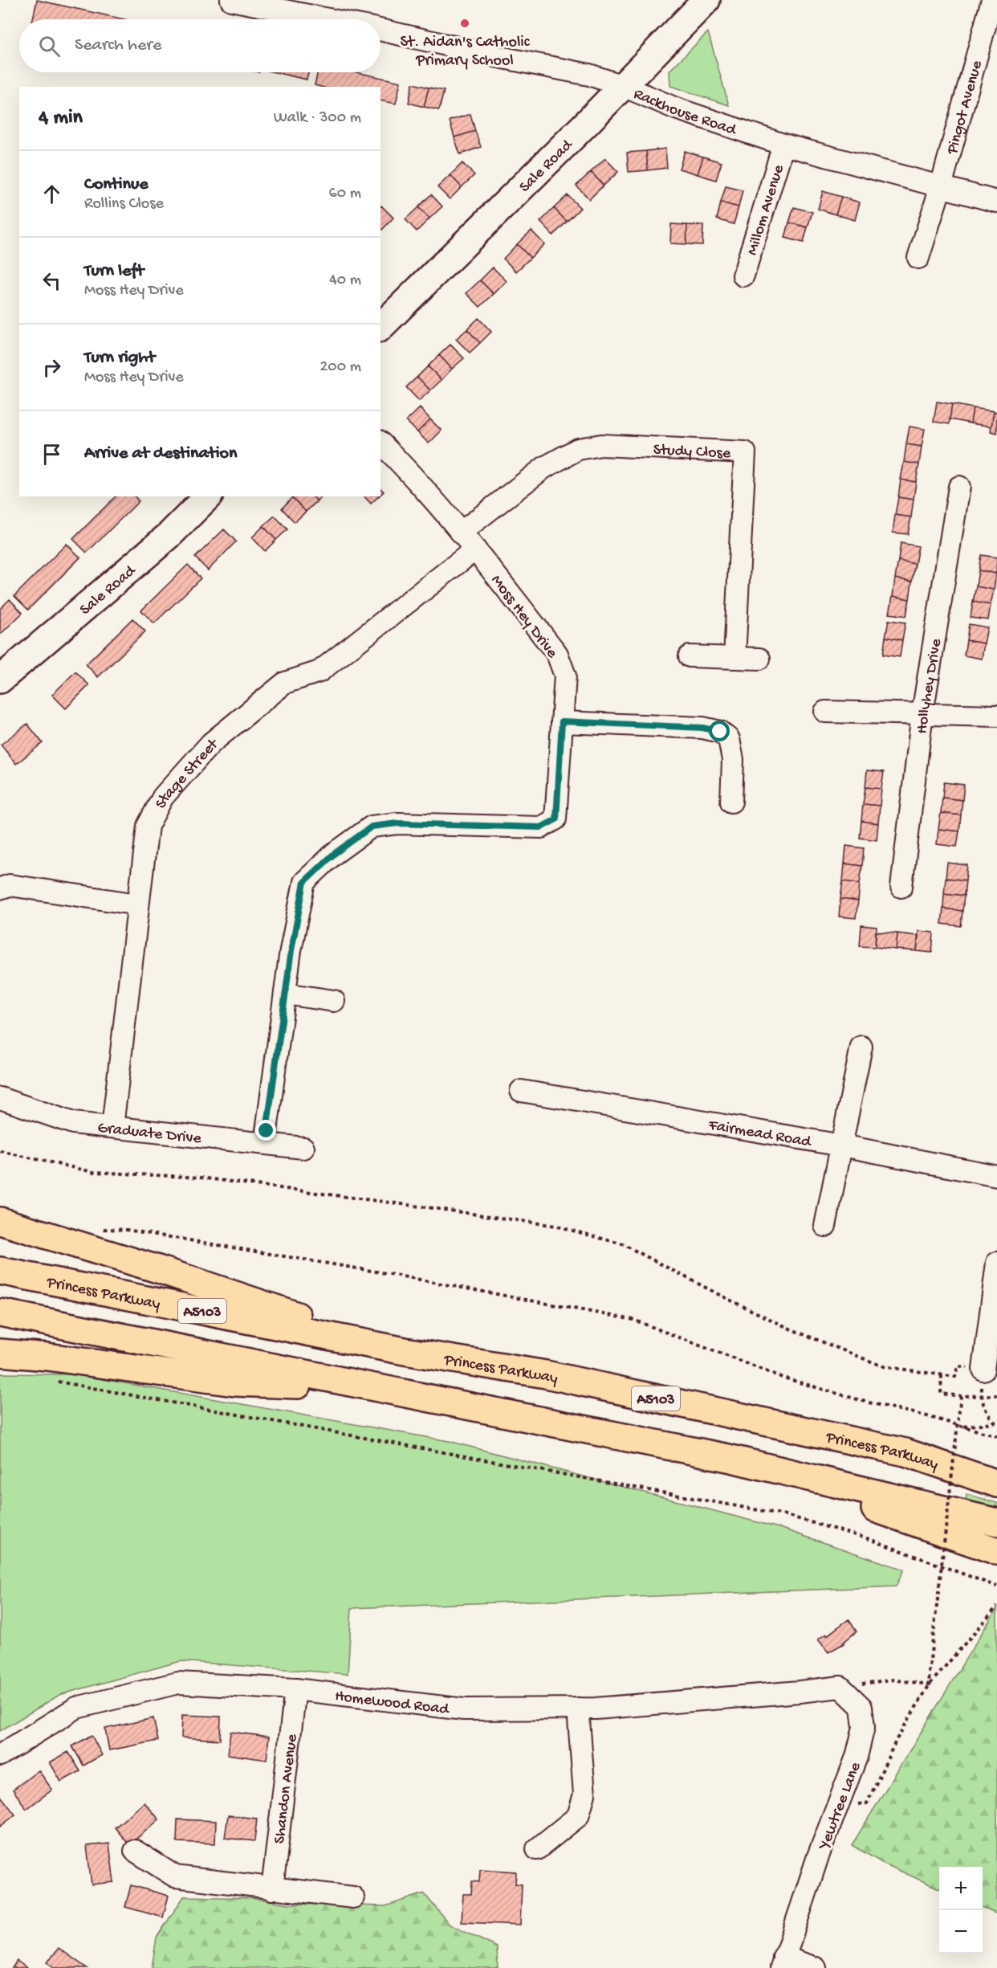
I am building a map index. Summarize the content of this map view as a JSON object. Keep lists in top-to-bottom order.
{
  "streets": {
    "highway": ["Princess Parkway", "A5103"],
    "main road": ["Sale Road"],
    "street": [
      "Pingot Avenue",
      "Rackhouse Road",
      "Millom Avenue",
      "Study Close",
      "Moss Hey Drive",
      "Hollyhey Drive",
      "Stage Street",
      "Graduate Drive",
      "Fairmead Road",
      "Homewood Road",
      "Shandon Avenue",
      "Yewtree Lane"
    ]
  },
  "crossings": [
    ["Pingot Avenue", "Rackhouse Road"],
    ["Rackhouse Road", "Sale Road"],
    ["Rackhouse Road", "Millom Avenue"],
    ["Study Close", "Moss Hey Drive"],
    ["Moss Hey Drive", "Stage Street"],
    ["Moss Hey Drive", "Graduate Drive"],
    ["Stage Street", "Graduate Drive"],
    ["Homewood Road", "Shandon Avenue"],
    ["Homewood Road", "Yewtree Lane"]
  ],
  "places": ["St. Aidan's Catholic Primary School"],
  "page": {
    "search": "Search here",
    "heading": ["4 min", "Walk · 300 m"],
    "list": [
      ["Continue", "Rollins Close", "60 m"],
      ["Turn left", "Moss Hey Drive", "40 m"],
      ["Turn right", "Moss Hey Drive", "200 m"],
      "Arrive at destination"
    ],
    "map_buttons": ["+", "−"]
  }
}
